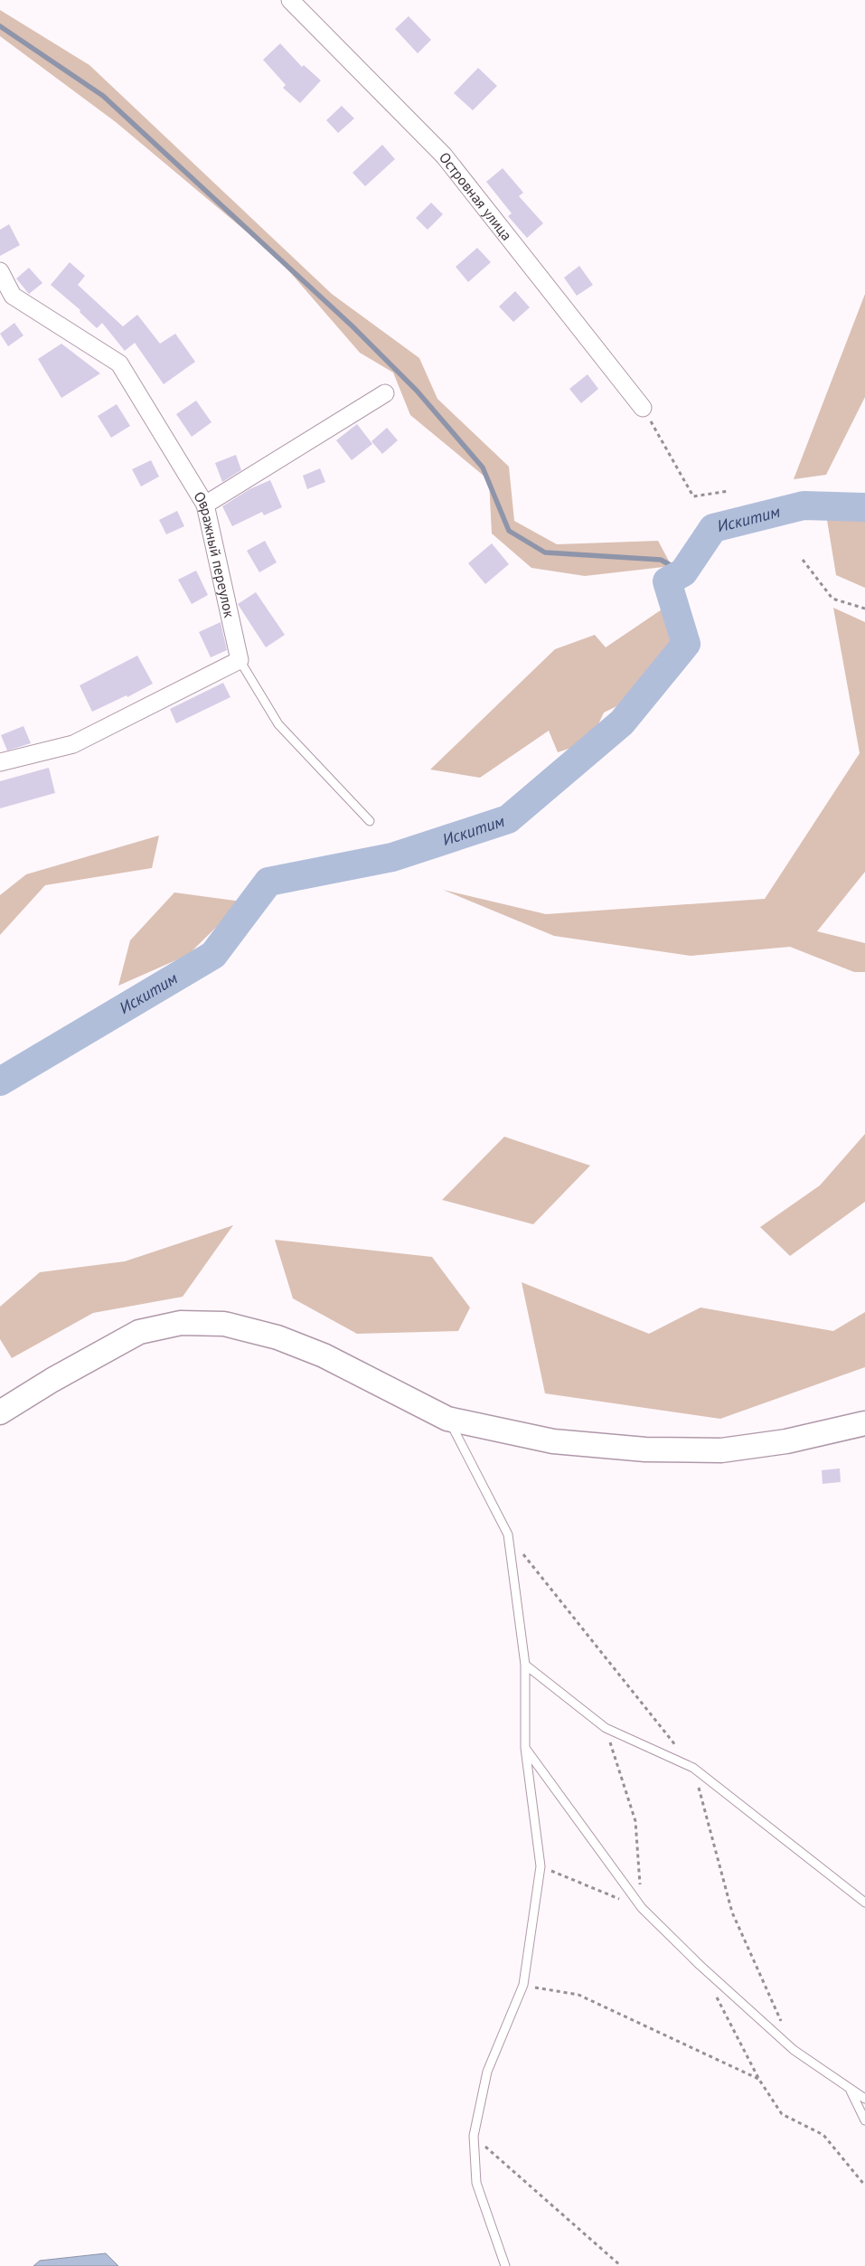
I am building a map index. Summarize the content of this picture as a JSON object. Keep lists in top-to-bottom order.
{
  "streets": {
    "street": ["Островная улица", "Овражный переулок"]
  },
  "water": ["Искитим"]
}
